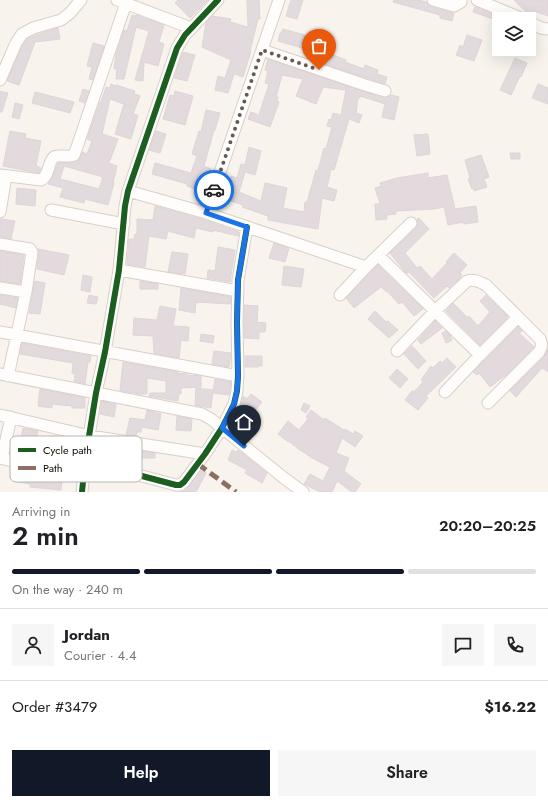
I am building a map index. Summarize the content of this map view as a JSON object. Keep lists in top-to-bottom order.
{
  "legend": ["Cycle path", "Path"],
  "page": {
    "heading": ["2 min", "Arriving in", "20:20–20:25"],
    "panel": [
      "Jordan",
      "Courier · 4.4",
      "Order #3479",
      "$16.22"
    ],
    "bar": "On the way · 240 m",
    "buttons": ["Help", "Share"]
  }
}
